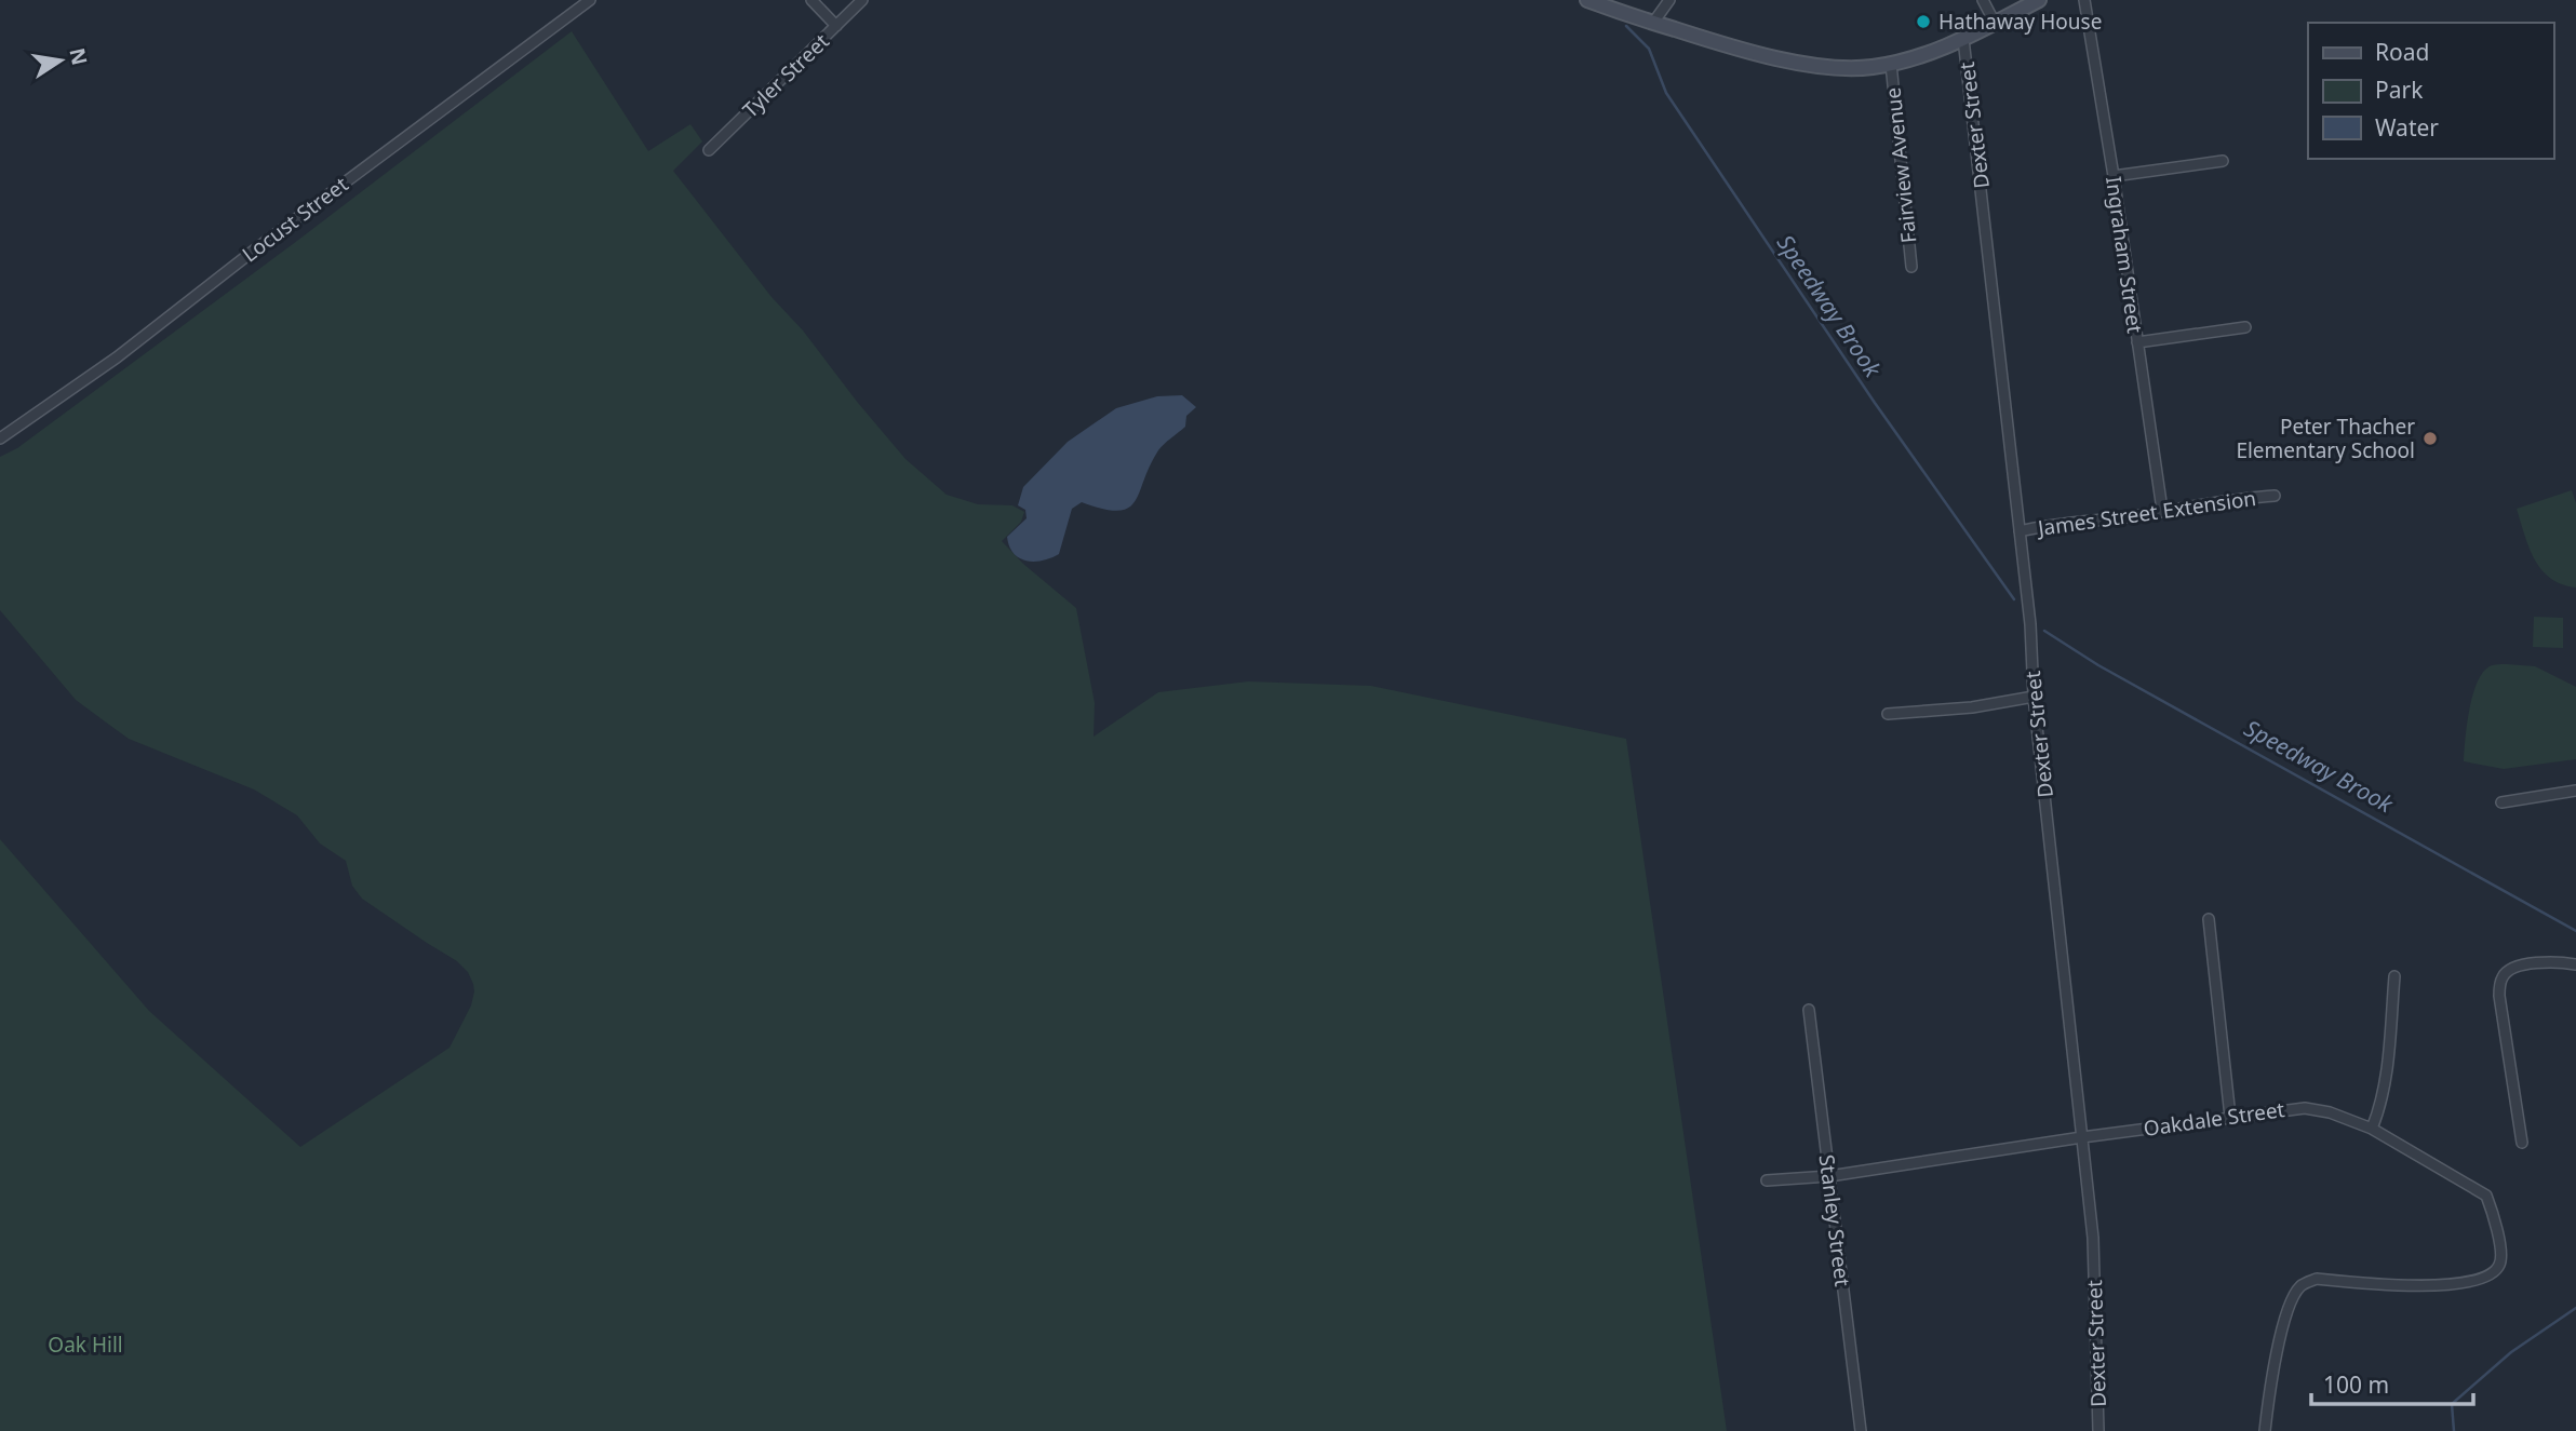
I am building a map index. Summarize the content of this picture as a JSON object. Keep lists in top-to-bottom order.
{
  "streets": {
    "street": [
      "Tyler Street",
      "Dexter Street",
      "Fairview Avenue",
      "Locust Street",
      "Ingraham Street",
      "James Street Extension",
      "Oakdale Street",
      "Stanley Street"
    ]
  },
  "crossings": [
    ["Dexter Street", "James Street Extension"],
    ["Dexter Street", "Oakdale Street"],
    ["Ingraham Street", "James Street Extension"],
    ["Oakdale Street", "Stanley Street"]
  ],
  "water": ["Speedway Brook"],
  "parks": ["Oak Hill"],
  "places": ["Hathaway House", "Peter Thacher Elementary School"],
  "legend": ["Road", "Park", "Water"],
  "scale_bar": "100 m",
  "north": "right"
}
